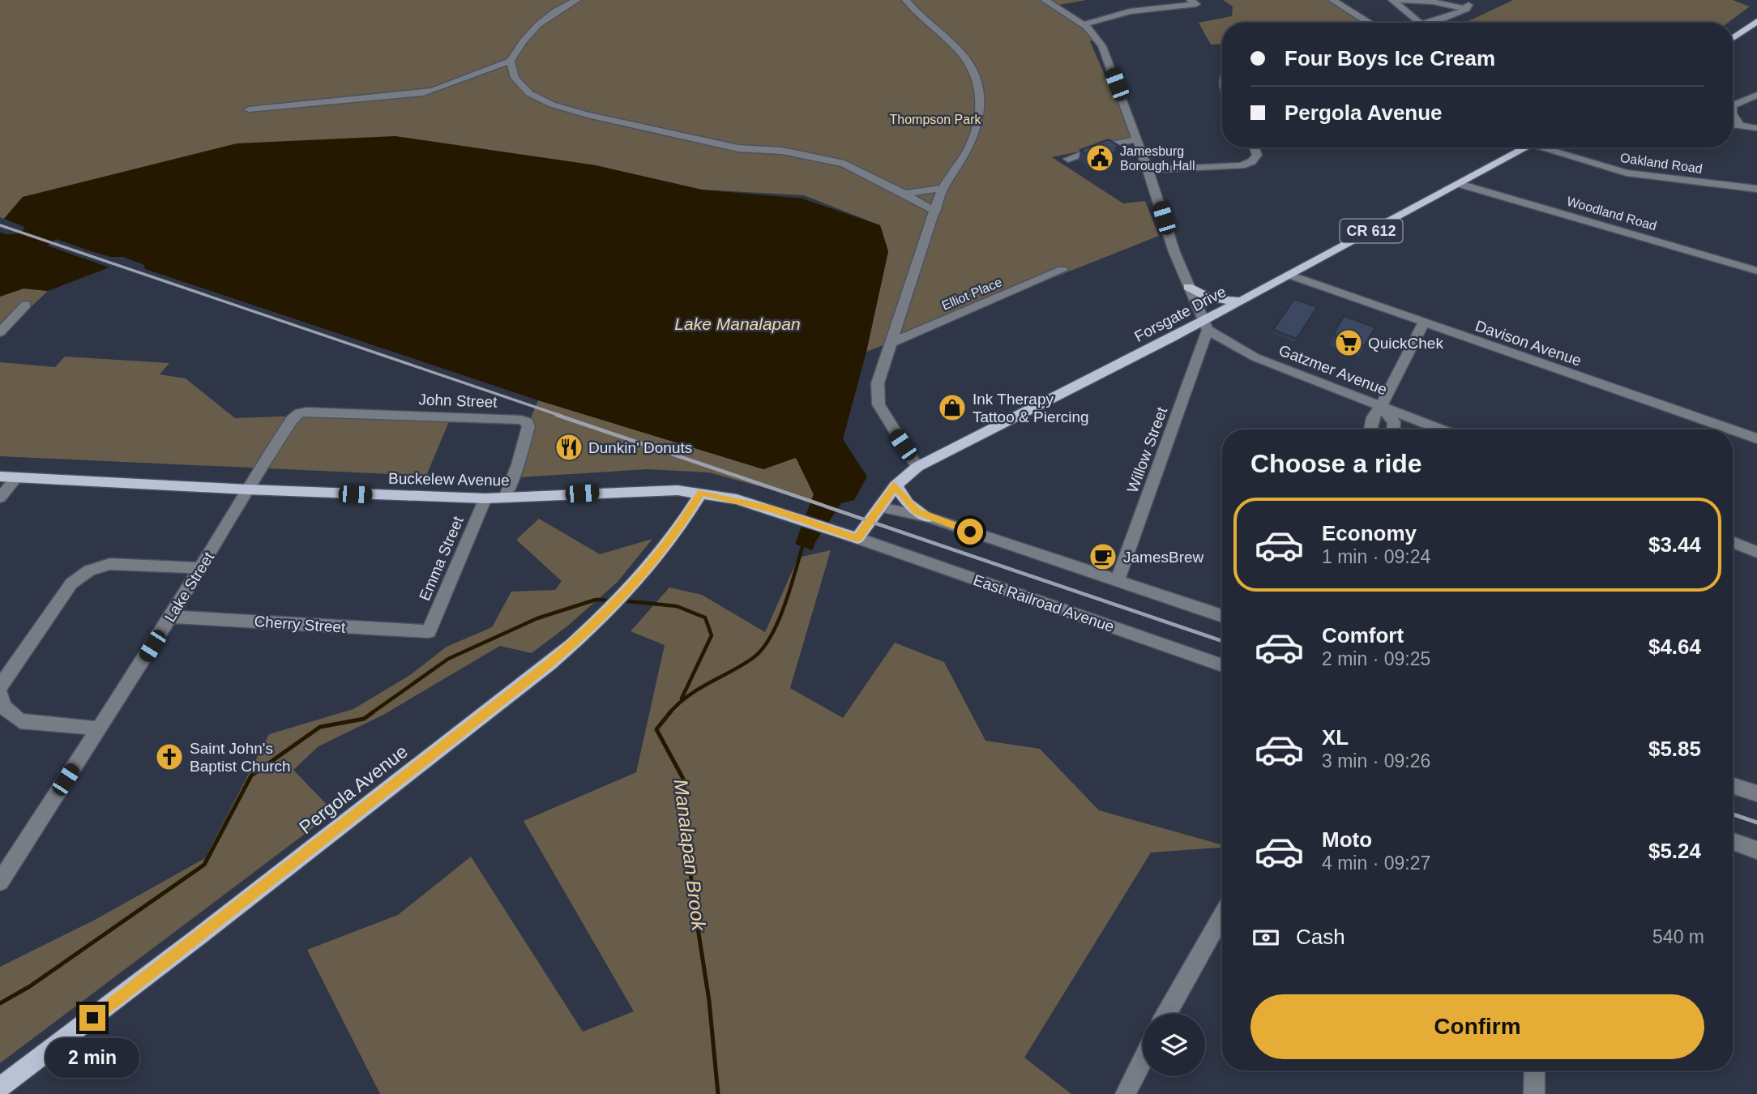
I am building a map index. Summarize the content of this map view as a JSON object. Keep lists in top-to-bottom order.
{
  "streets": {
    "main road": [
      "CR 612",
      "Forsgate Drive",
      "Buckelew Avenue",
      "Pergola Avenue"
    ],
    "street": [
      "Oakland Road",
      "Woodland Road",
      "Elliot Place",
      "Davison Avenue",
      "Gatzmer Avenue",
      "John Street",
      "Willow Street",
      "Emma Street",
      "Lake Street",
      "East Railroad Avenue",
      "Cherry Street"
    ]
  },
  "crossings": [
    ["Woodland Road", "Forsgate Drive"],
    ["Forsgate Drive", "Davison Avenue"],
    ["Forsgate Drive", "Gatzmer Avenue"],
    ["Forsgate Drive", "Willow Street"],
    ["Forsgate Drive", "Buckelew Avenue"],
    ["Forsgate Drive", "East Railroad Avenue"],
    ["Gatzmer Avenue", "Willow Street"],
    ["John Street", "Buckelew Avenue"],
    ["John Street", "Lake Street"],
    ["Buckelew Avenue", "Emma Street"],
    ["Buckelew Avenue", "Lake Street"],
    ["Buckelew Avenue", "East Railroad Avenue"],
    ["Buckelew Avenue", "Pergola Avenue"],
    ["Emma Street", "Cherry Street"],
    ["Lake Street", "Cherry Street"]
  ],
  "water": ["Lake Manalapan", "Manalapan Brook"],
  "parks": ["Thompson Park"],
  "places": {
    "public building": ["Jamesburg Borough Hall"],
    "supermarket": ["QuickChek"],
    "shop": ["Ink Therapy Tattoo & Piercing"],
    "restaurant": ["Dunkin' Donuts"],
    "cafe": ["JamesBrew"],
    "church": ["Saint John's Baptist Church"]
  },
  "page": {
    "banner": ["Four Boys Ice Cream", "Pergola Avenue"],
    "heading": "Choose a ride",
    "list": [
      {
        "name": "Economy",
        "note": "1 min · 09:24",
        "value": "$3.44"
      },
      {
        "name": "Comfort",
        "note": "2 min · 09:25",
        "value": "$4.64"
      },
      {
        "name": "XL",
        "note": "3 min · 09:26",
        "value": "$5.85"
      },
      {
        "name": "Moto",
        "note": "4 min · 09:27",
        "value": "$5.24"
      }
    ],
    "pay": ["Cash", "540 m"],
    "buttons": "Confirm",
    "bubble": "2 min"
  }
}
